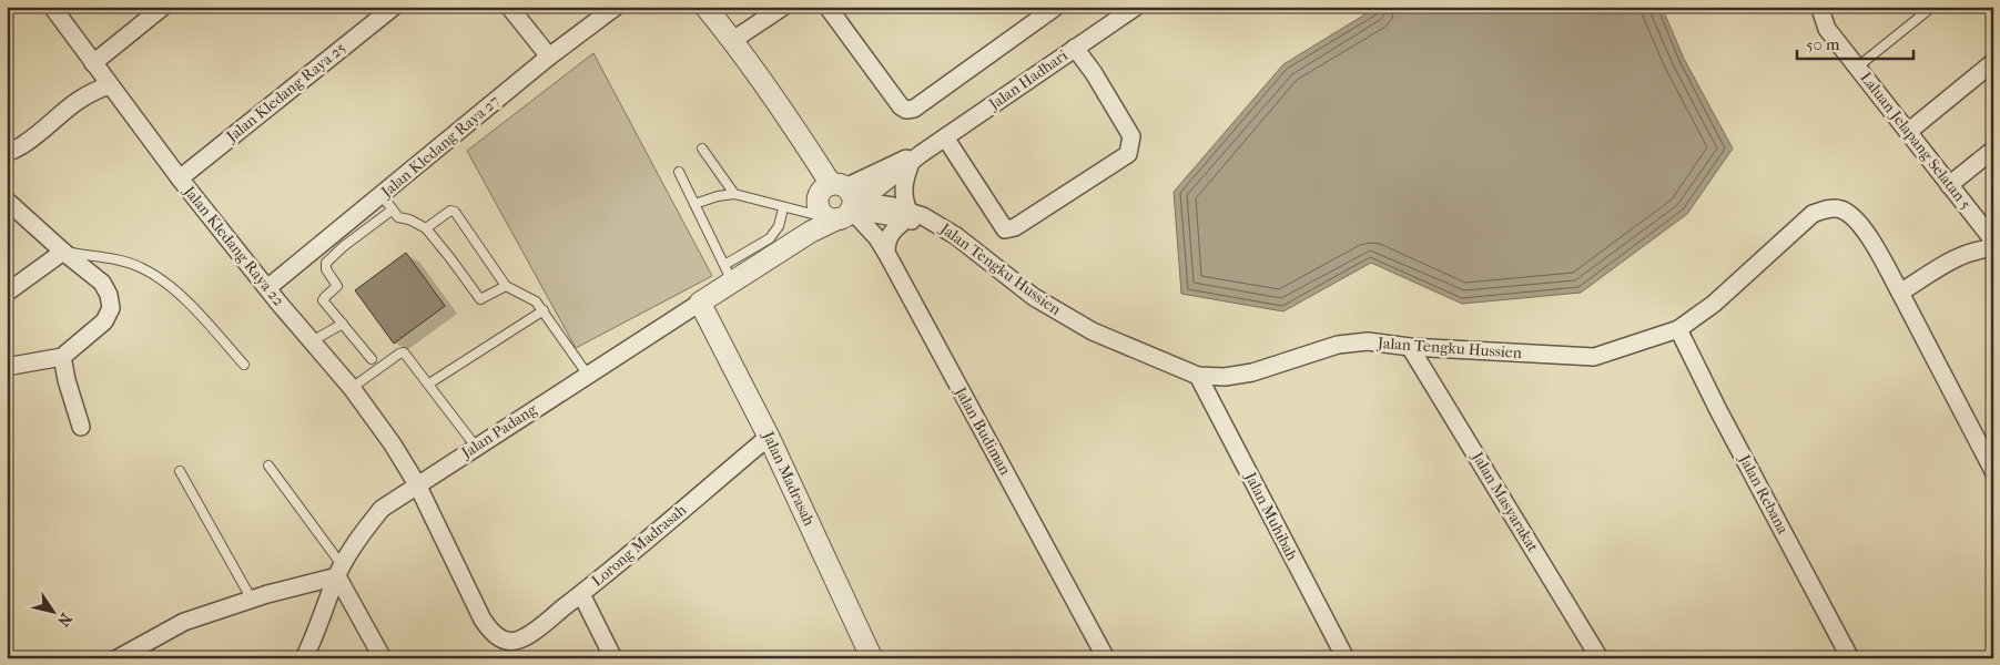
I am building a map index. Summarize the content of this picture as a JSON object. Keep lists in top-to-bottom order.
{
  "streets": {
    "street": [
      "Jalan Hadhari",
      "Jalan Kledang Raya 25",
      "Laluan Jelapang Selatan 5",
      "Jalan Kledang Raya 27",
      "Jalan Kledang Raya 22",
      "Jalan Tengku Hussien",
      "Jalan Padang",
      "Jalan Budiman",
      "Jalan Madrasah",
      "Jalan Rebana",
      "Jalan Masyarakat",
      "Jalan Muhibah",
      "Lorong Madrasah"
    ]
  },
  "crossings": [
    ["Jalan Hadhari", "Jalan Padang"],
    ["Jalan Hadhari", "Jalan Budiman"],
    ["Jalan Kledang Raya 25", "Jalan Kledang Raya 22"],
    ["Jalan Kledang Raya 27", "Jalan Kledang Raya 22"],
    ["Jalan Kledang Raya 22", "Jalan Padang"],
    ["Jalan Kledang Raya 22", "Lorong Madrasah"],
    ["Jalan Tengku Hussien", "Jalan Rebana"],
    ["Jalan Tengku Hussien", "Jalan Masyarakat"],
    ["Jalan Tengku Hussien", "Jalan Muhibah"],
    ["Jalan Padang", "Jalan Budiman"],
    ["Jalan Padang", "Jalan Madrasah"],
    ["Jalan Madrasah", "Lorong Madrasah"]
  ],
  "scale_bar": "50 m",
  "north": "bottom right"
}
